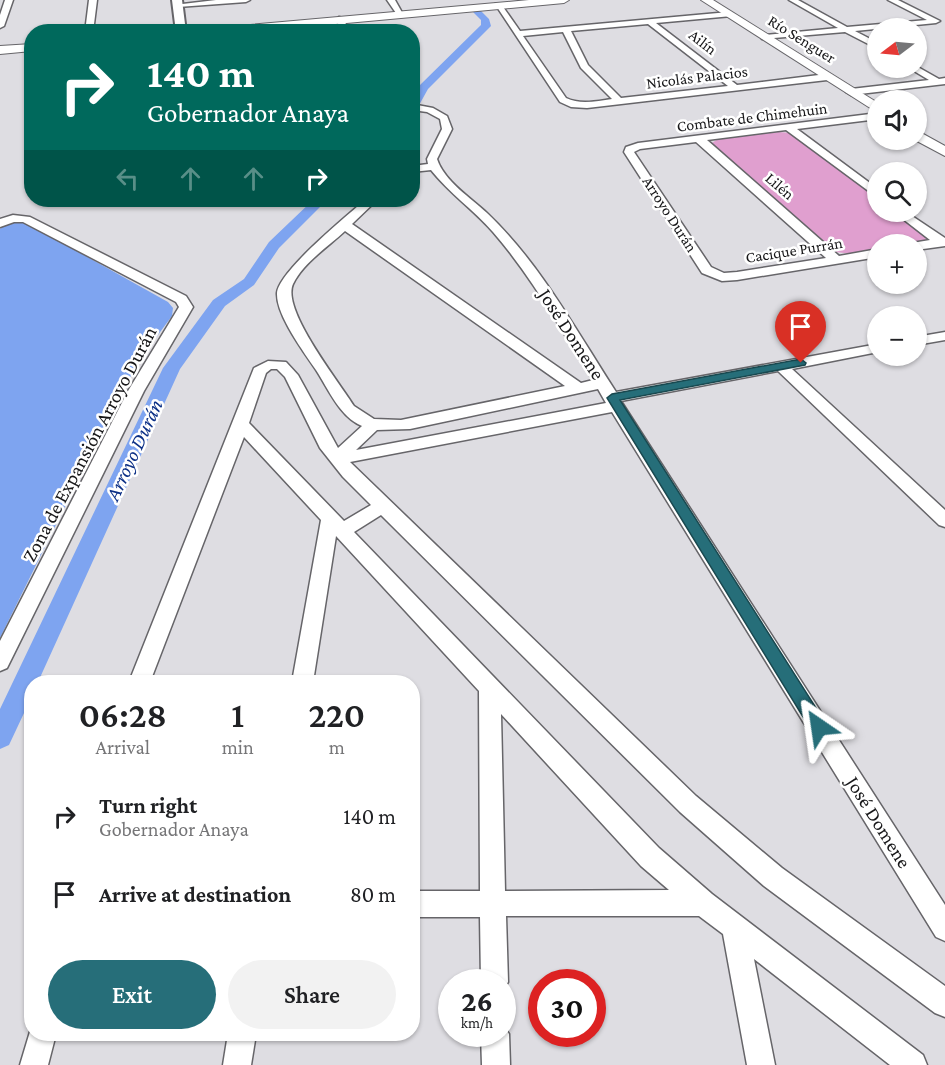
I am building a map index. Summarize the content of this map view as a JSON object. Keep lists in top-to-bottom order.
{
  "streets": {
    "main road": ["Río Senguer"],
    "street": [
      "Ailín",
      "Nicolás Palacios",
      "Combate de Chimehuin",
      "Lilén",
      "Arroyo Durán",
      "Cacique Purrán",
      "José Domene",
      "Zona de Expansión Arroyo Durán"
    ]
  },
  "crossings": [
    ["Río Senguer", "Nicolás Palacios"],
    ["Ailín", "Nicolás Palacios"],
    ["Combate de Chimehuin", "Lilén"],
    ["Combate de Chimehuin", "Arroyo Durán"],
    ["Lilén", "Cacique Purrán"],
    ["Arroyo Durán", "Cacique Purrán"]
  ],
  "water": ["Arroyo Durán"],
  "north": "left",
  "page": {
    "map_buttons": ["+", "−"],
    "turn": ["140 m", "Gobernador Anaya"],
    "eta": [
      "06:28",
      "Arrival",
      "1",
      "min",
      "220",
      "m"
    ],
    "list": [
      {
        "name": "Turn right",
        "note": "Gobernador Anaya",
        "value": "140 m"
      },
      {
        "name": "Arrive at destination",
        "value": "80 m"
      }
    ],
    "buttons": ["Exit", "Share"],
    "speed": "26 km/h",
    "limit": "30"
  }
}
